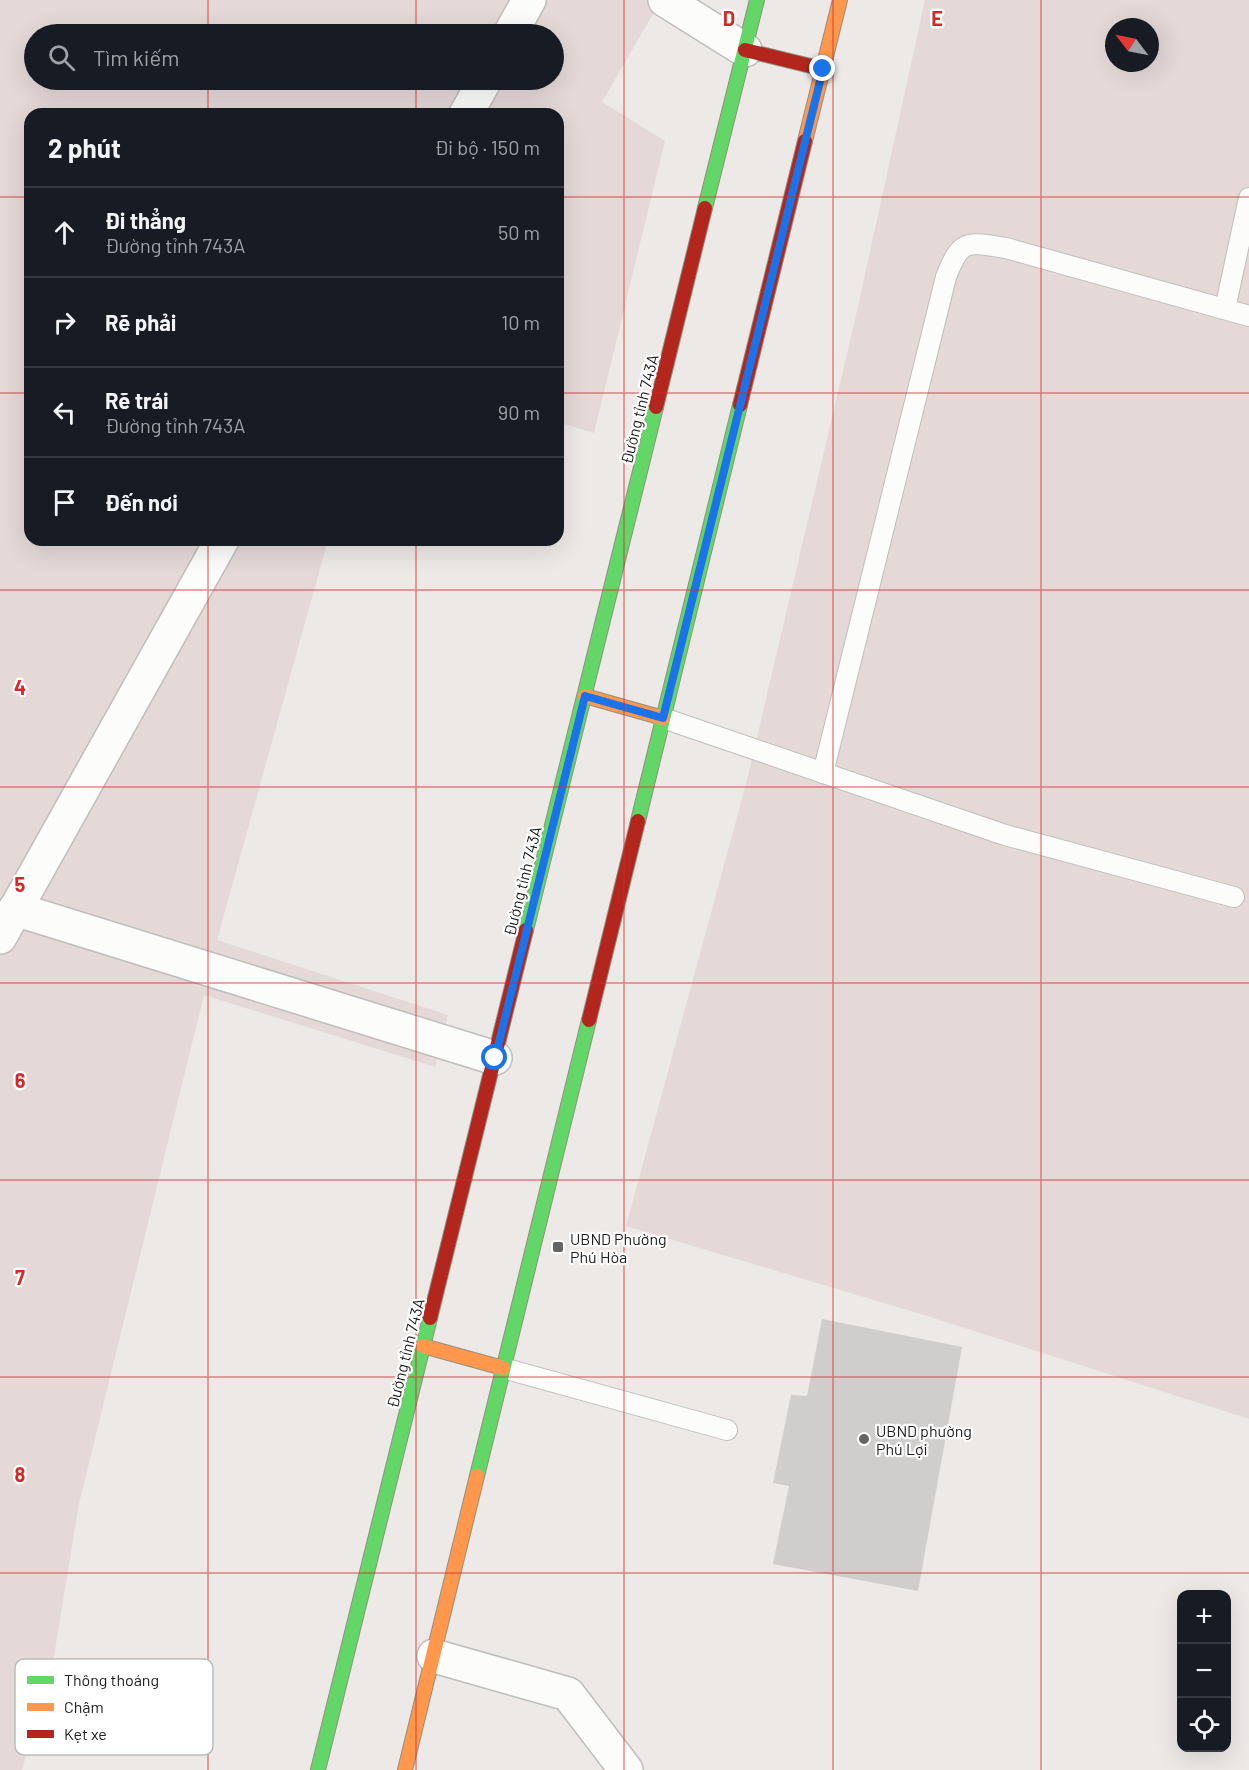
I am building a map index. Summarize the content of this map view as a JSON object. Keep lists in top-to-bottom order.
{
  "streets": {
    "main road": ["Đường tỉnh 743A"]
  },
  "places": {
    "transit": ["UBND Phường Phú Hòa"],
    "other": ["UBND phường Phú Lợi"]
  },
  "legend": ["Thông thoáng", "Chậm", "Kẹt xe"],
  "north": "top left",
  "page": {
    "search": "Tìm kiếm",
    "heading": ["2 phút", "Đi bộ · 150 m"],
    "list": [
      ["Đi thẳng", "Đường tỉnh 743A", "50 m"],
      ["Rẽ phải", "10 m"],
      ["Rẽ trái", "Đường tỉnh 743A", "90 m"],
      "Đến nơi"
    ],
    "map_buttons": ["+", "−"]
  },
  "grid": {
    "columns": ["D", "E"],
    "rows": [
      "4",
      "5",
      "6",
      "7",
      "8"
    ]
  }
}
